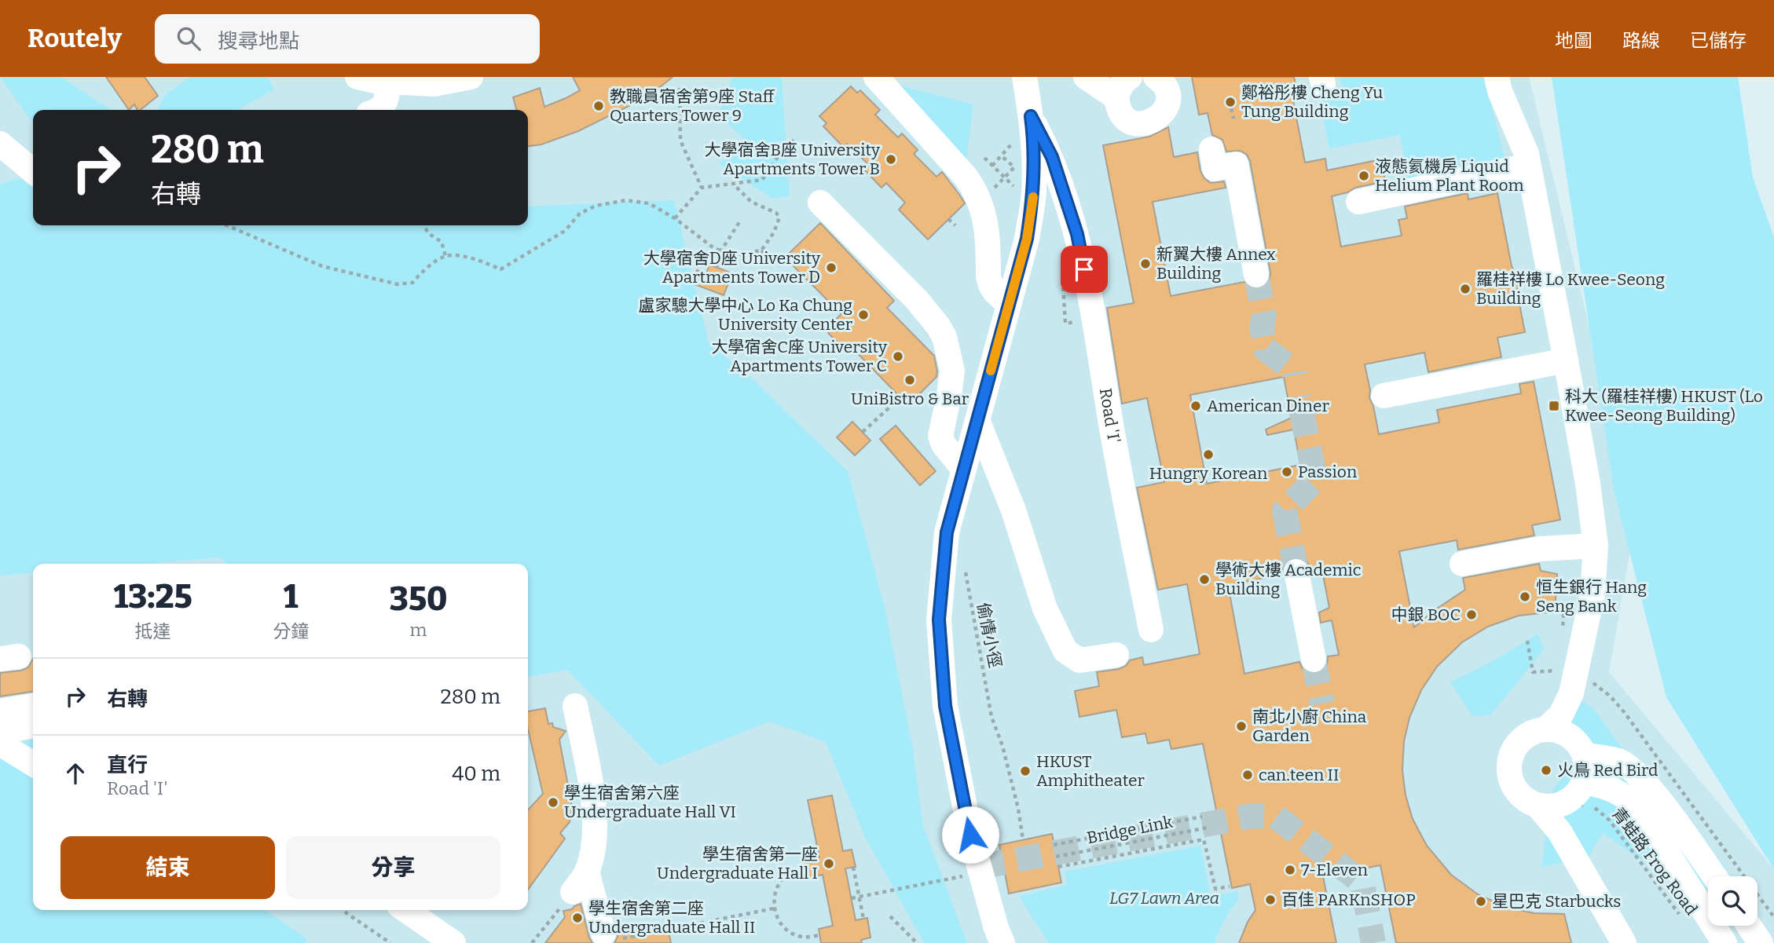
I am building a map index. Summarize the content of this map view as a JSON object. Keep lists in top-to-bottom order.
{
  "streets": {
    "street": ["Road 'I'"],
    "path": ["偷情小徑", "Bridge Link", "青蛙路 Frog Road"]
  },
  "parks": ["LG7 Lawn Area"],
  "places": {
    "other": [
      "鄭裕彤樓 Cheng Yu Tung Building",
      "教職員宿舍第9座 Staff Quarters Tower 9",
      "大學宿舍B座 University Apartments Tower B",
      "液態氦機房 Liquid Helium Plant Room",
      "新翼大樓 Annex Building",
      "大學宿舍D座 University Apartments Tower D",
      "羅桂祥樓 Lo Kwee-Seong Building",
      "盧家驄大學中心 Lo Ka Chung University Center",
      "大學宿舍C座 University Apartments Tower C",
      "UniBistro & Bar",
      "American Diner",
      "Hungry Korean",
      "Passion",
      "學術大樓 Academic Building",
      "恒生銀行 Hang Seng Bank",
      "中銀 BOC",
      "南北小廚 China Garden",
      "火鳥 Red Bird",
      "HKUST Amphitheater",
      "can.teen II",
      "學生宿舍第六座 Undergraduate Hall VI",
      "學生宿舍第一座 Undergraduate Hall I",
      "7-Eleven",
      "百佳 PARKnSHOP",
      "星巴克 Starbucks",
      "學生宿舍第二座 Undergraduate Hall II"
    ],
    "transit": ["科大 (羅桂祥樓) HKUST (Lo Kwee-Seong Building)"]
  },
  "page": {
    "header": "Routely",
    "search": "搜尋地點",
    "nav": ["地圖", "路線", "已儲存"],
    "turn": ["280 m", "右轉"],
    "eta": [
      "13:25",
      "抵達",
      "1",
      "分鐘",
      "350",
      "m"
    ],
    "list": [
      {
        "name": "右轉",
        "value": "280 m"
      },
      {
        "name": "直行",
        "note": "Road 'I'",
        "value": "40 m"
      }
    ],
    "buttons": ["結束", "分享"]
  }
}
